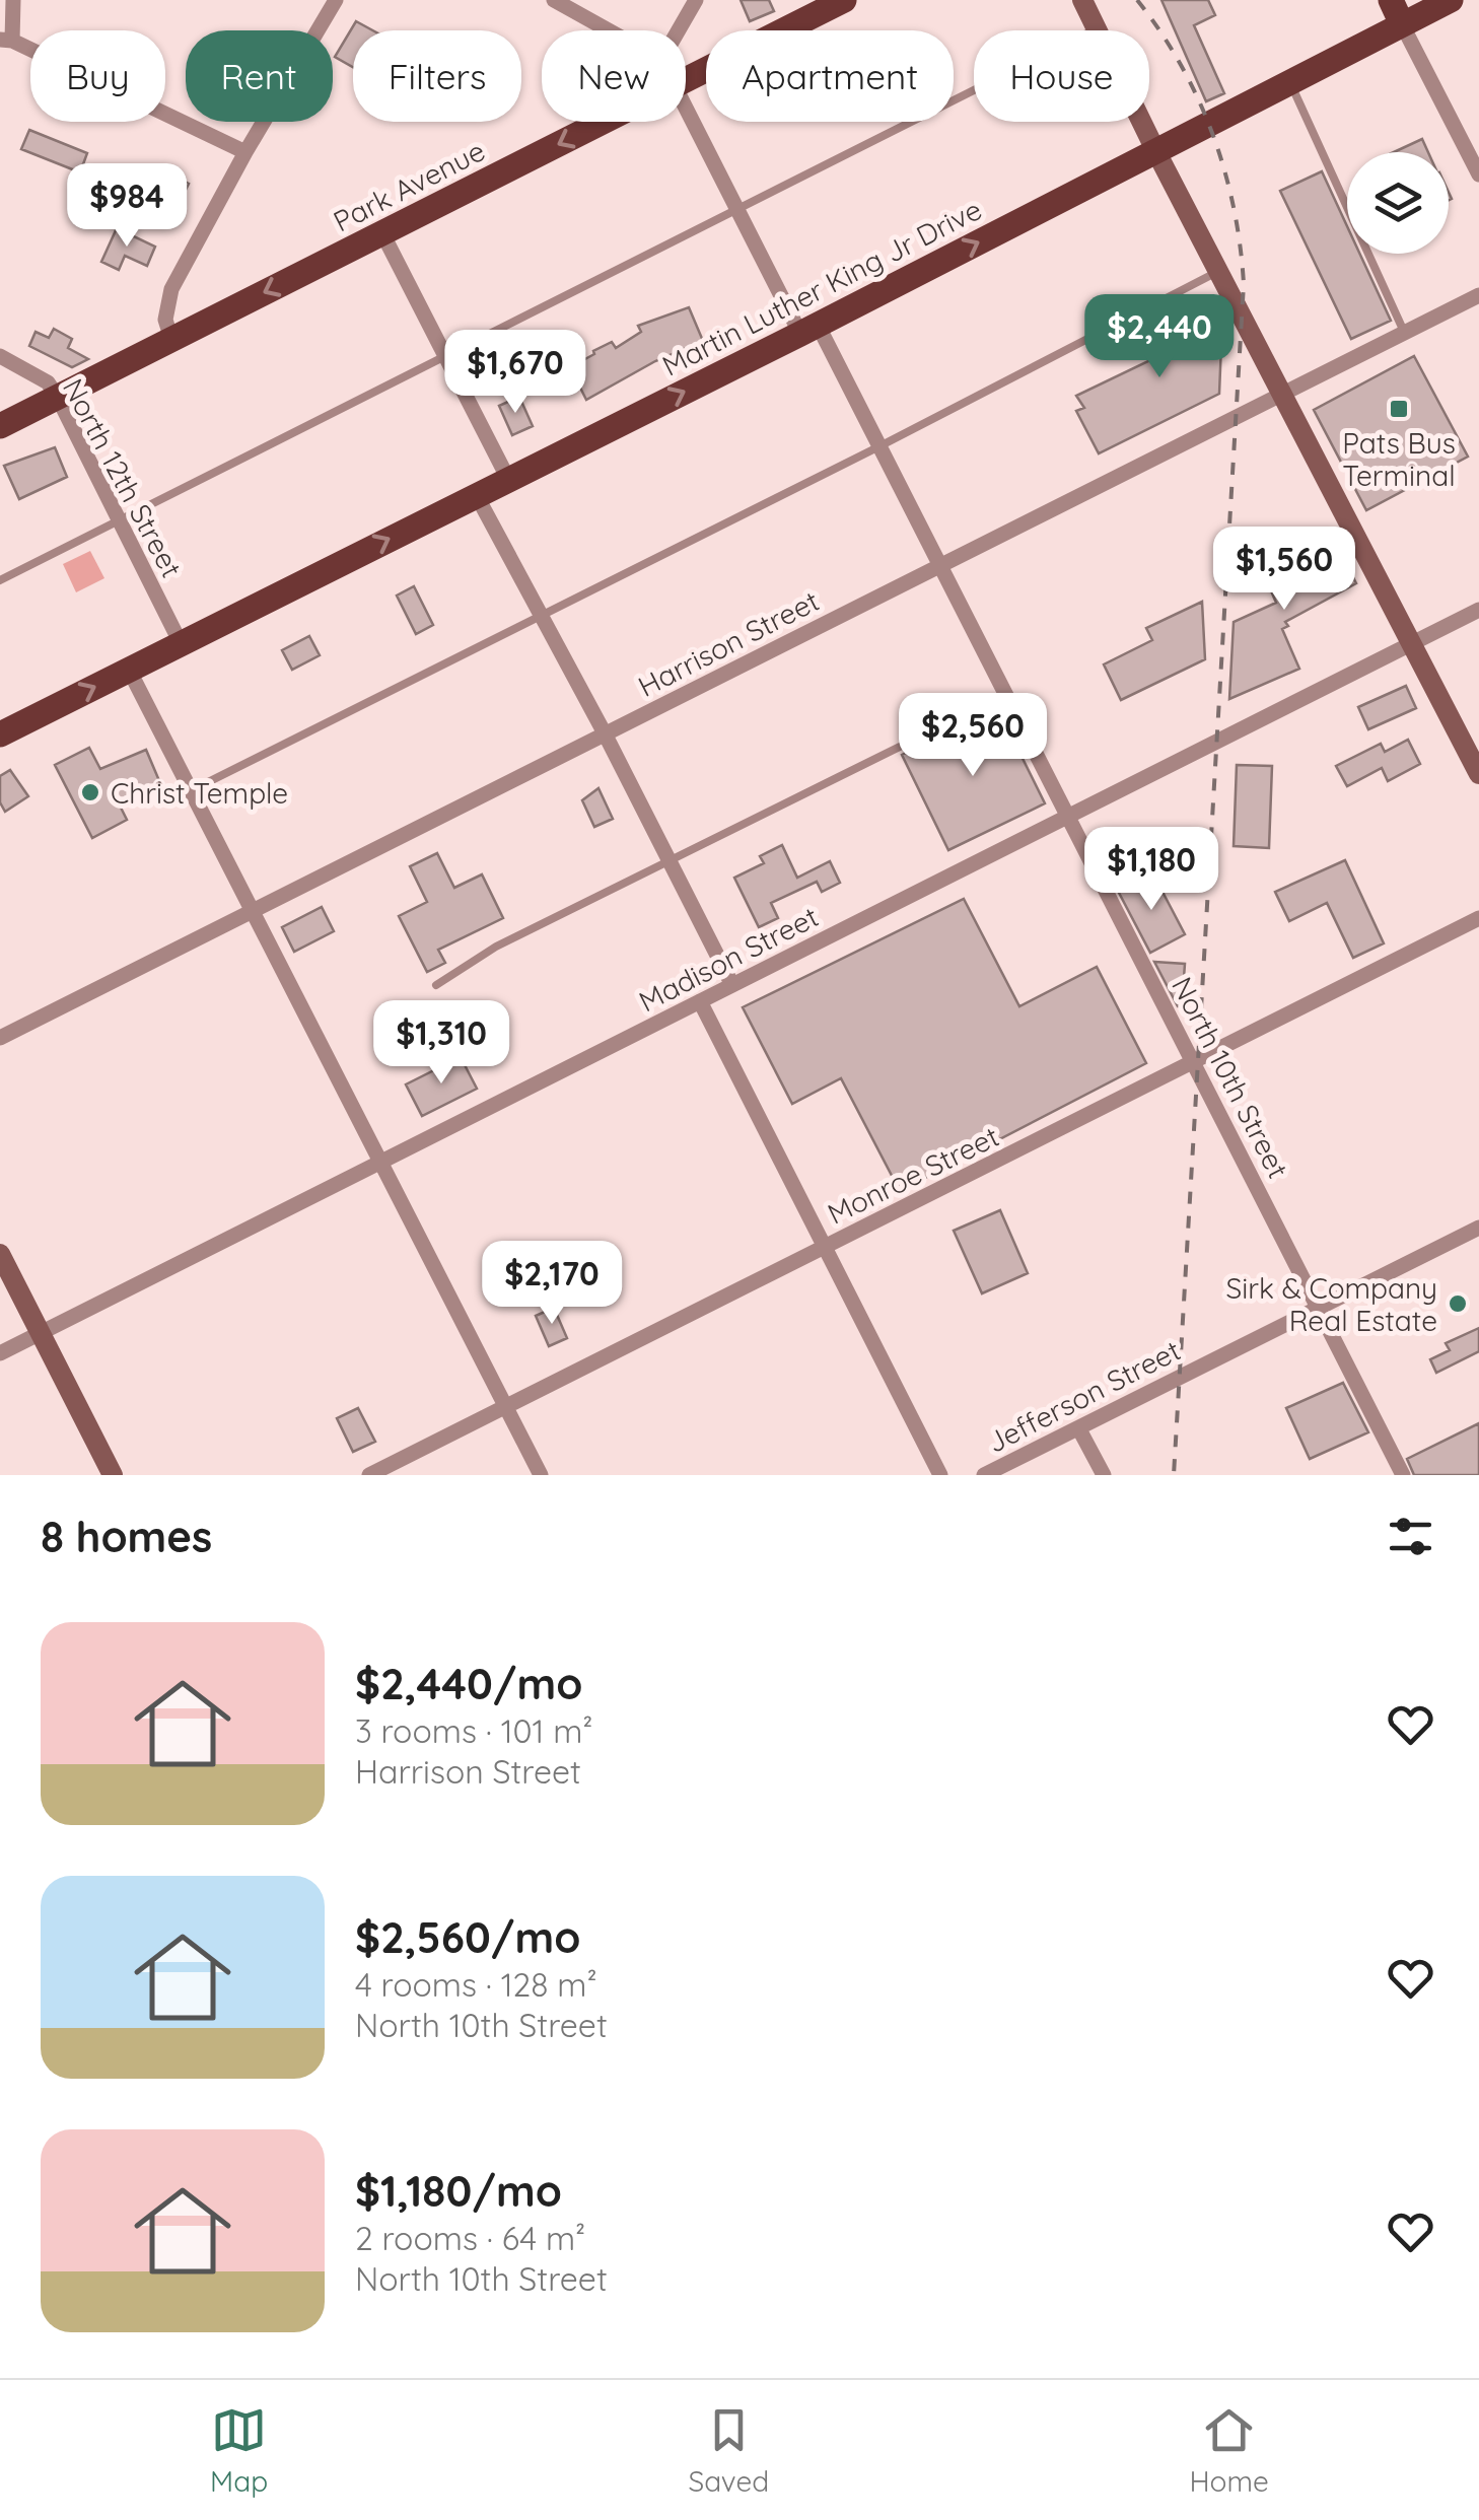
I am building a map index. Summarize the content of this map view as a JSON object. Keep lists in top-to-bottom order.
{
  "streets": {
    "main road": ["Park Avenue", "Martin Luther King Jr Drive"],
    "street": [
      "North 12th Street",
      "Harrison Street",
      "Madison Street",
      "North 10th Street",
      "Monroe Street",
      "Jefferson Street"
    ]
  },
  "crossings": [
    ["Park Avenue", "North 12th Street"],
    ["Martin Luther King Jr Drive", "North 12th Street"],
    ["Martin Luther King Jr Drive", "North 10th Street"],
    ["Harrison Street", "North 10th Street"],
    ["Madison Street", "North 10th Street"],
    ["North 10th Street", "Monroe Street"],
    ["North 10th Street", "Jefferson Street"]
  ],
  "one_way": ["Park Avenue", "Martin Luther King Jr Drive"],
  "places": {
    "transit": ["Pats Bus Terminal"],
    "other": ["Christ Temple", "Sirk & Company Real Estate"]
  },
  "page": {
    "chip": [
      "Buy",
      "Rent",
      "Filters",
      "New",
      "Apartment",
      "House"
    ],
    "price": [
      "$984",
      "$2,440",
      "$1,670",
      "$1,560",
      "$2,560",
      "$1,180",
      "$1,310",
      "$2,170"
    ],
    "heading": "8 homes",
    "list": [
      {
        "name": "$2,440/mo",
        "note": "3 rooms · 101 m² · Harrison Street"
      },
      {
        "name": "$2,560/mo",
        "note": "4 rooms · 128 m² · North 10th Street"
      },
      {
        "name": "$1,180/mo",
        "note": "2 rooms · 64 m² · North 10th Street"
      }
    ],
    "tabs": ["Map", "Saved", "Home"]
  }
}
